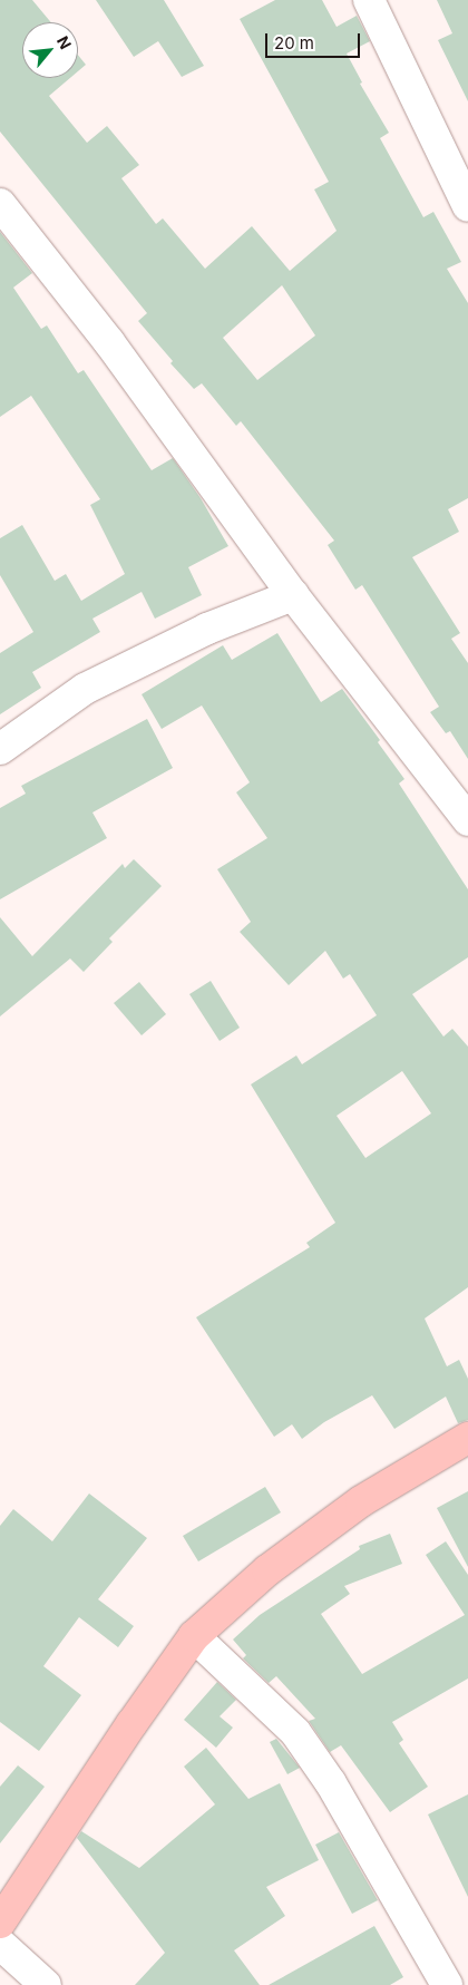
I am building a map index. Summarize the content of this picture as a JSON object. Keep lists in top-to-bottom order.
{
  "scale_bar": "20 m",
  "north": "top right"
}
